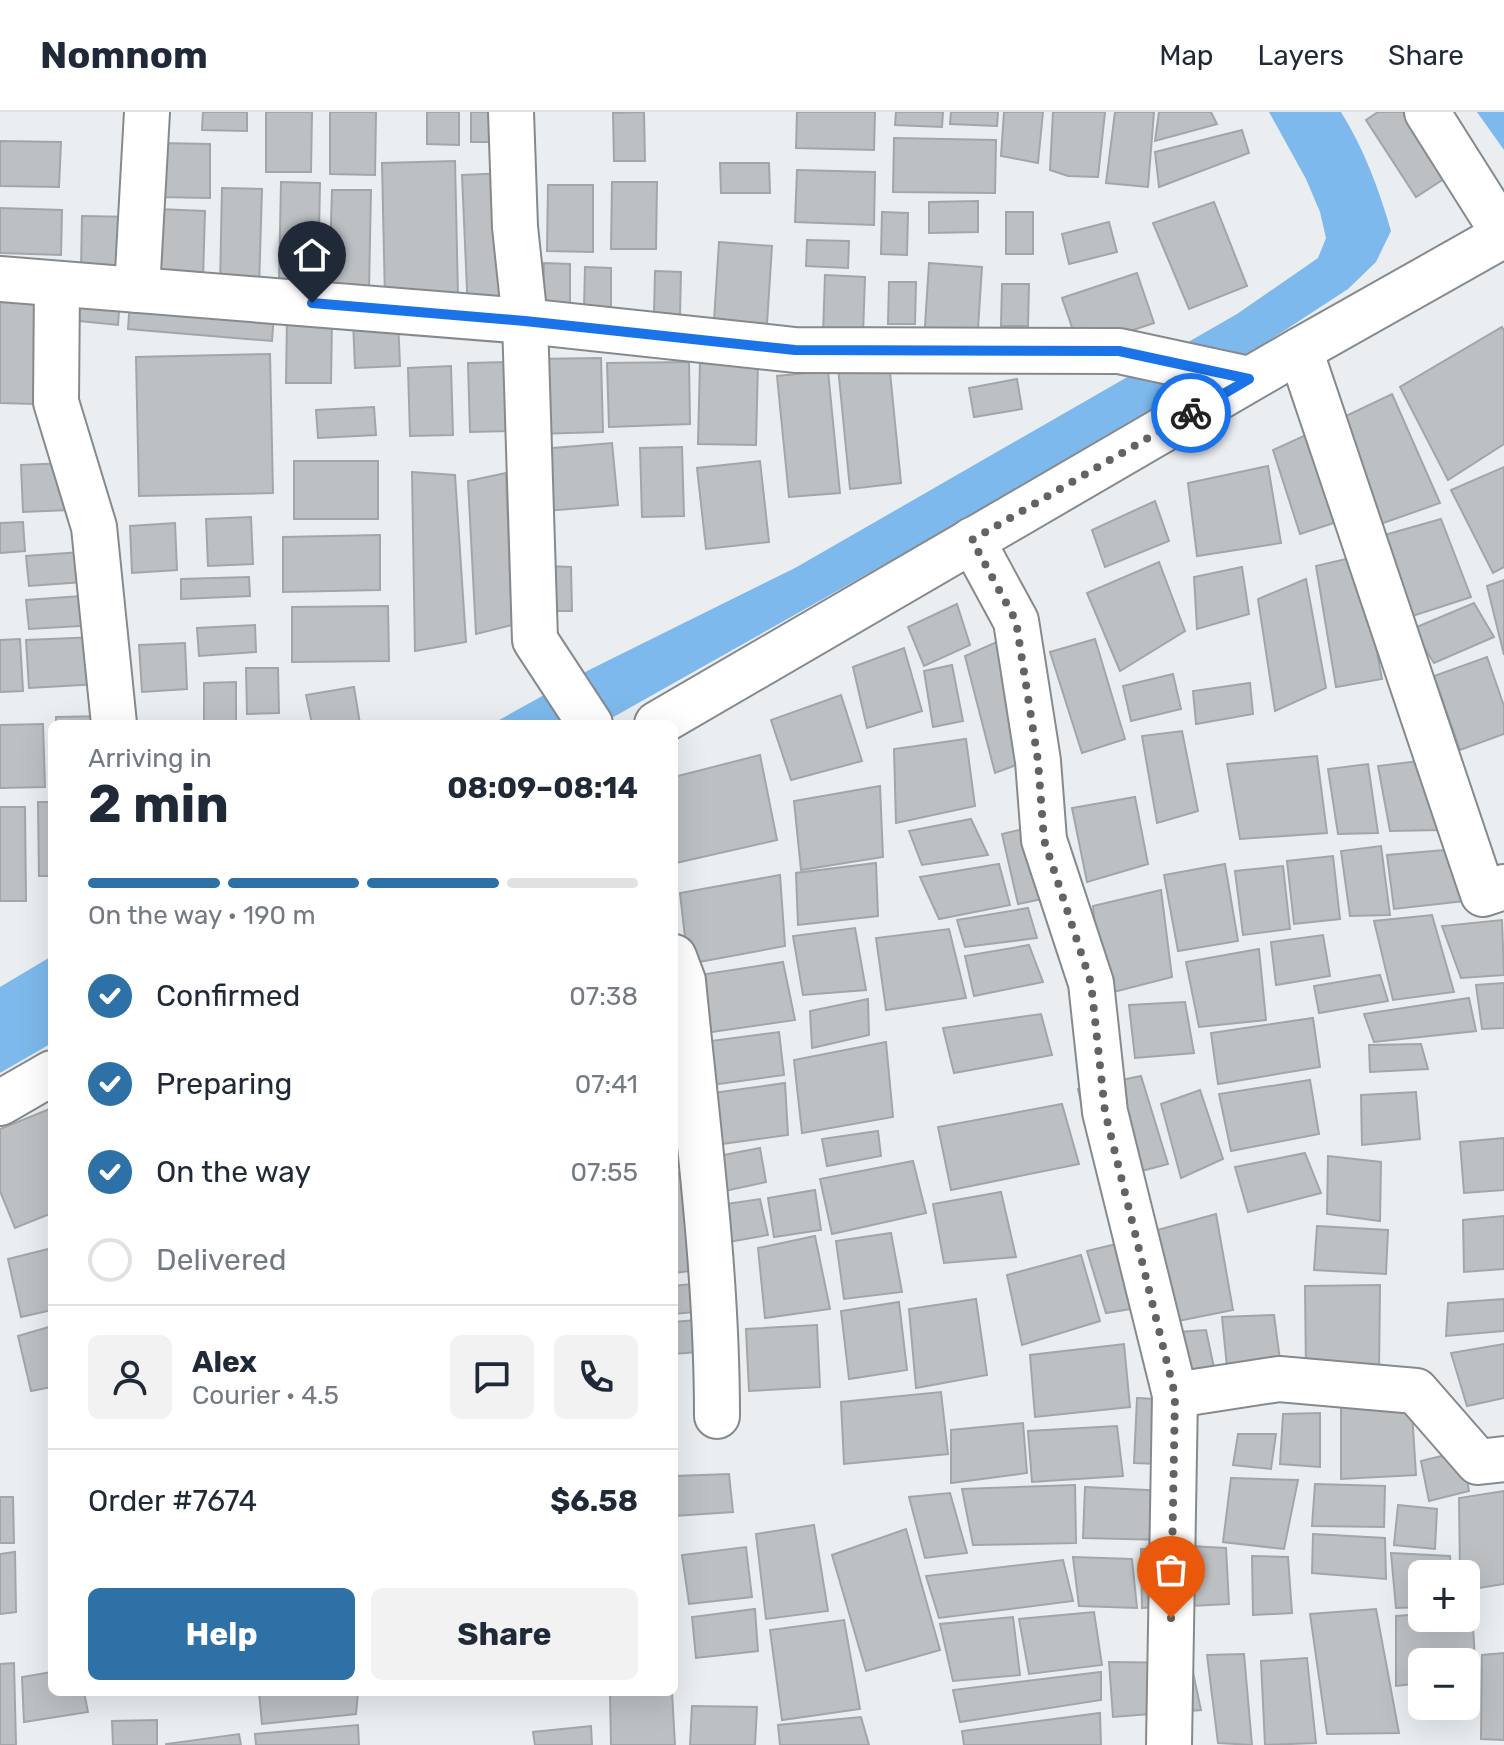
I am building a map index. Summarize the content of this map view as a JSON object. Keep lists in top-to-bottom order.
{
  "page": {
    "header": "Nomnom",
    "nav": ["Map", "Layers", "Share"],
    "heading": ["2 min", "Arriving in", "08:09–08:14"],
    "panel": [
      "Alex",
      "Courier · 4.5",
      "Order #7674",
      "$6.58"
    ],
    "bar": "On the way · 190 m",
    "list": [
      ["Confirmed", "07:38"],
      ["Preparing", "07:41"],
      ["On the way", "07:55"],
      "Delivered"
    ],
    "map_buttons": ["+", "−"],
    "buttons": ["Help", "Share"]
  }
}
